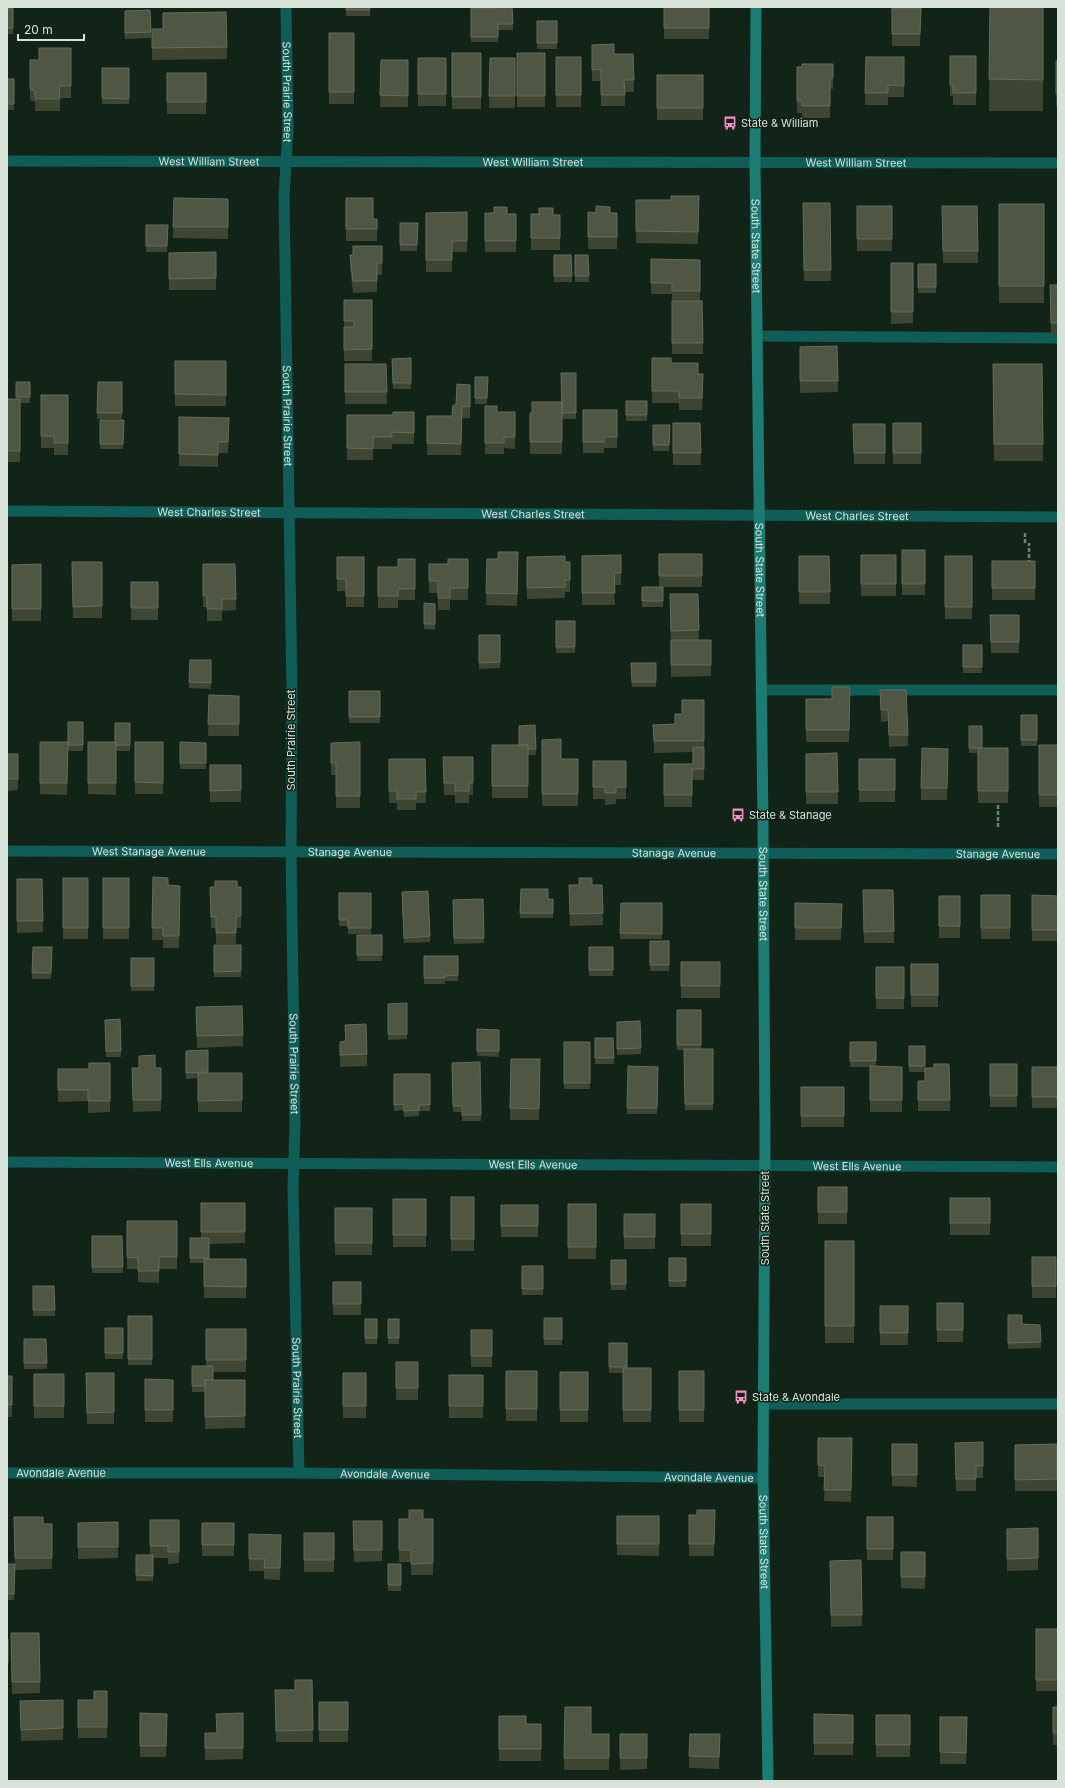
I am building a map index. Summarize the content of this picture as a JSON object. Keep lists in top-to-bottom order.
{
  "streets": {
    "main road": ["South State Street"],
    "street": [
      "South Prairie Street",
      "West William Street",
      "West Charles Street",
      "West Stanage Avenue",
      "Stanage Avenue",
      "West Ells Avenue",
      "Avondale Avenue"
    ]
  },
  "crossings": [
    ["South Prairie Street", "West William Street"],
    ["South Prairie Street", "West Charles Street"],
    ["South Prairie Street", "West Stanage Avenue"],
    ["South Prairie Street", "Stanage Avenue"],
    ["South Prairie Street", "West Ells Avenue"],
    ["South Prairie Street", "Avondale Avenue"],
    ["West William Street", "South State Street"],
    ["South State Street", "West Charles Street"],
    ["South State Street", "Stanage Avenue"],
    ["South State Street", "West Ells Avenue"],
    ["South State Street", "Avondale Avenue"],
    ["West Stanage Avenue", "Stanage Avenue"]
  ],
  "places": {
    "bus stop": ["State & William", "State & Stanage", "State & Avondale"]
  },
  "scale_bar": "20 m"
}
